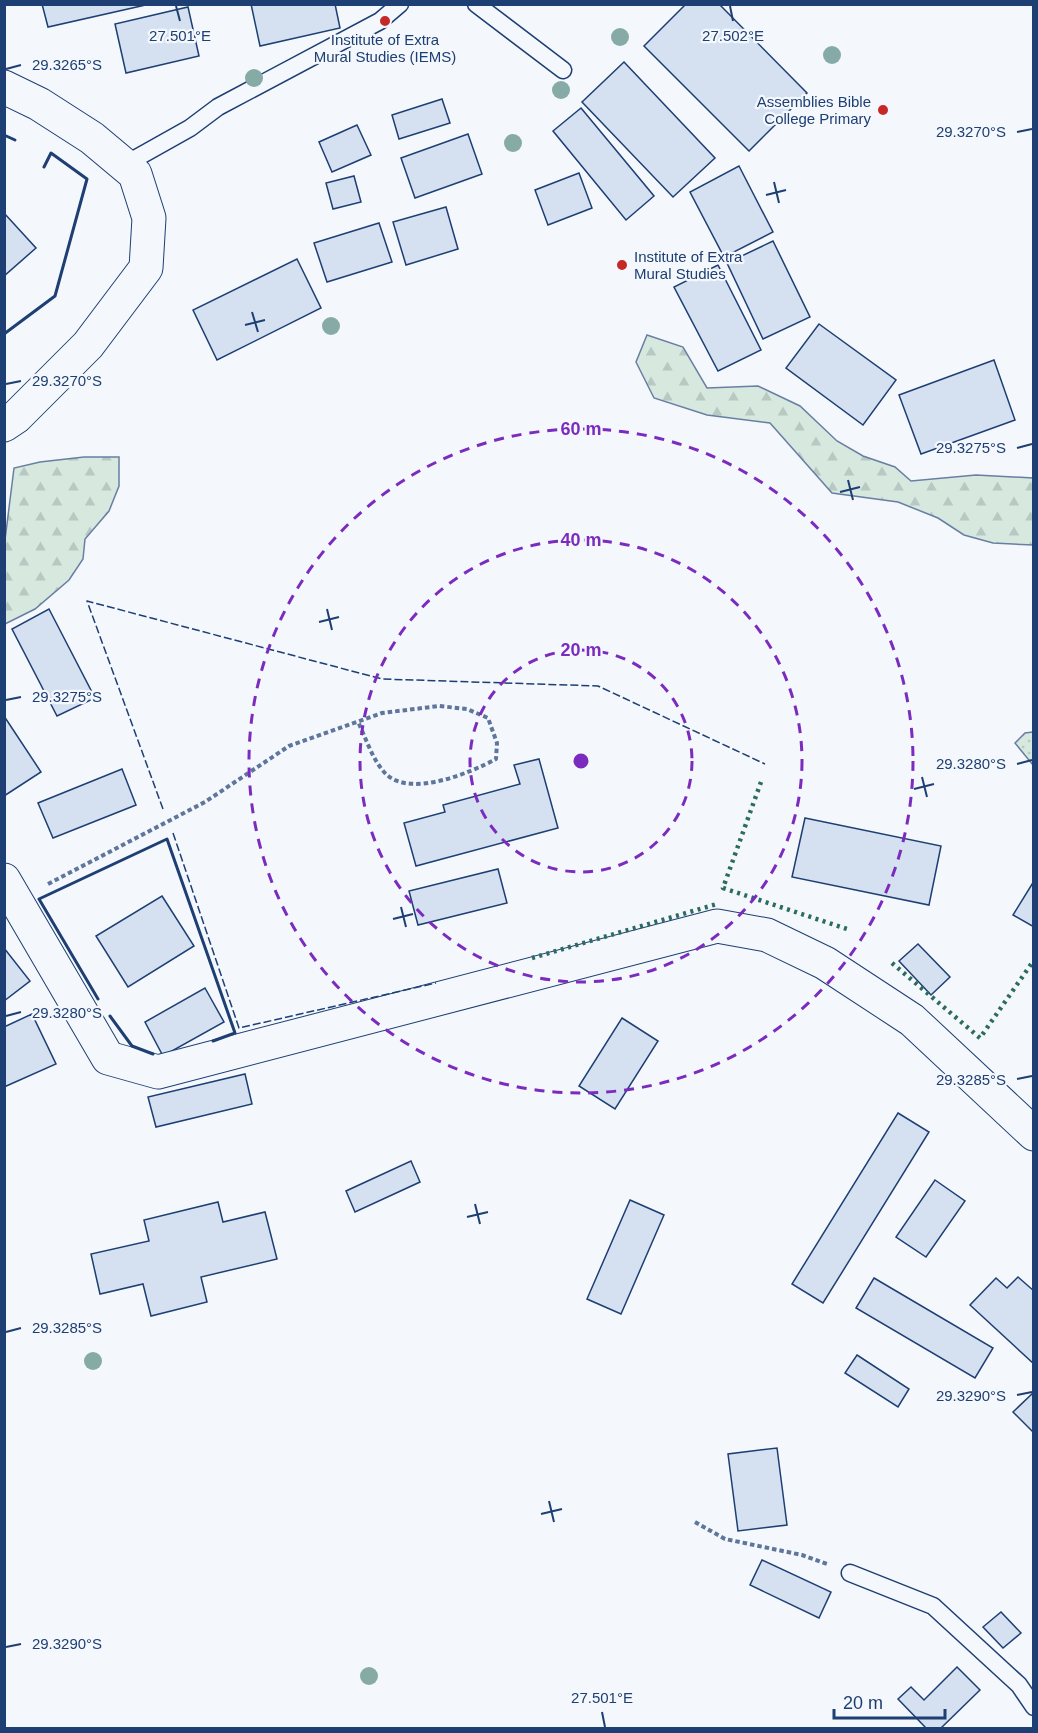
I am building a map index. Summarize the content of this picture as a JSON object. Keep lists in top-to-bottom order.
{
  "places": ["Institute of Extra Mural Studies (IEMS)", "Assemblies Bible College Primary", "Institute of Extra Mural Studies"],
  "scale_bar": "20 m",
  "coordinates": [
    "27.502°E",
    "27.501°E",
    "29.3265°S",
    "29.3270°S",
    "29.3275°S",
    "29.3280°S",
    "29.3285°S",
    "29.3290°S"
  ],
  "rings": ["60 m", "40 m", "20 m"]
}
